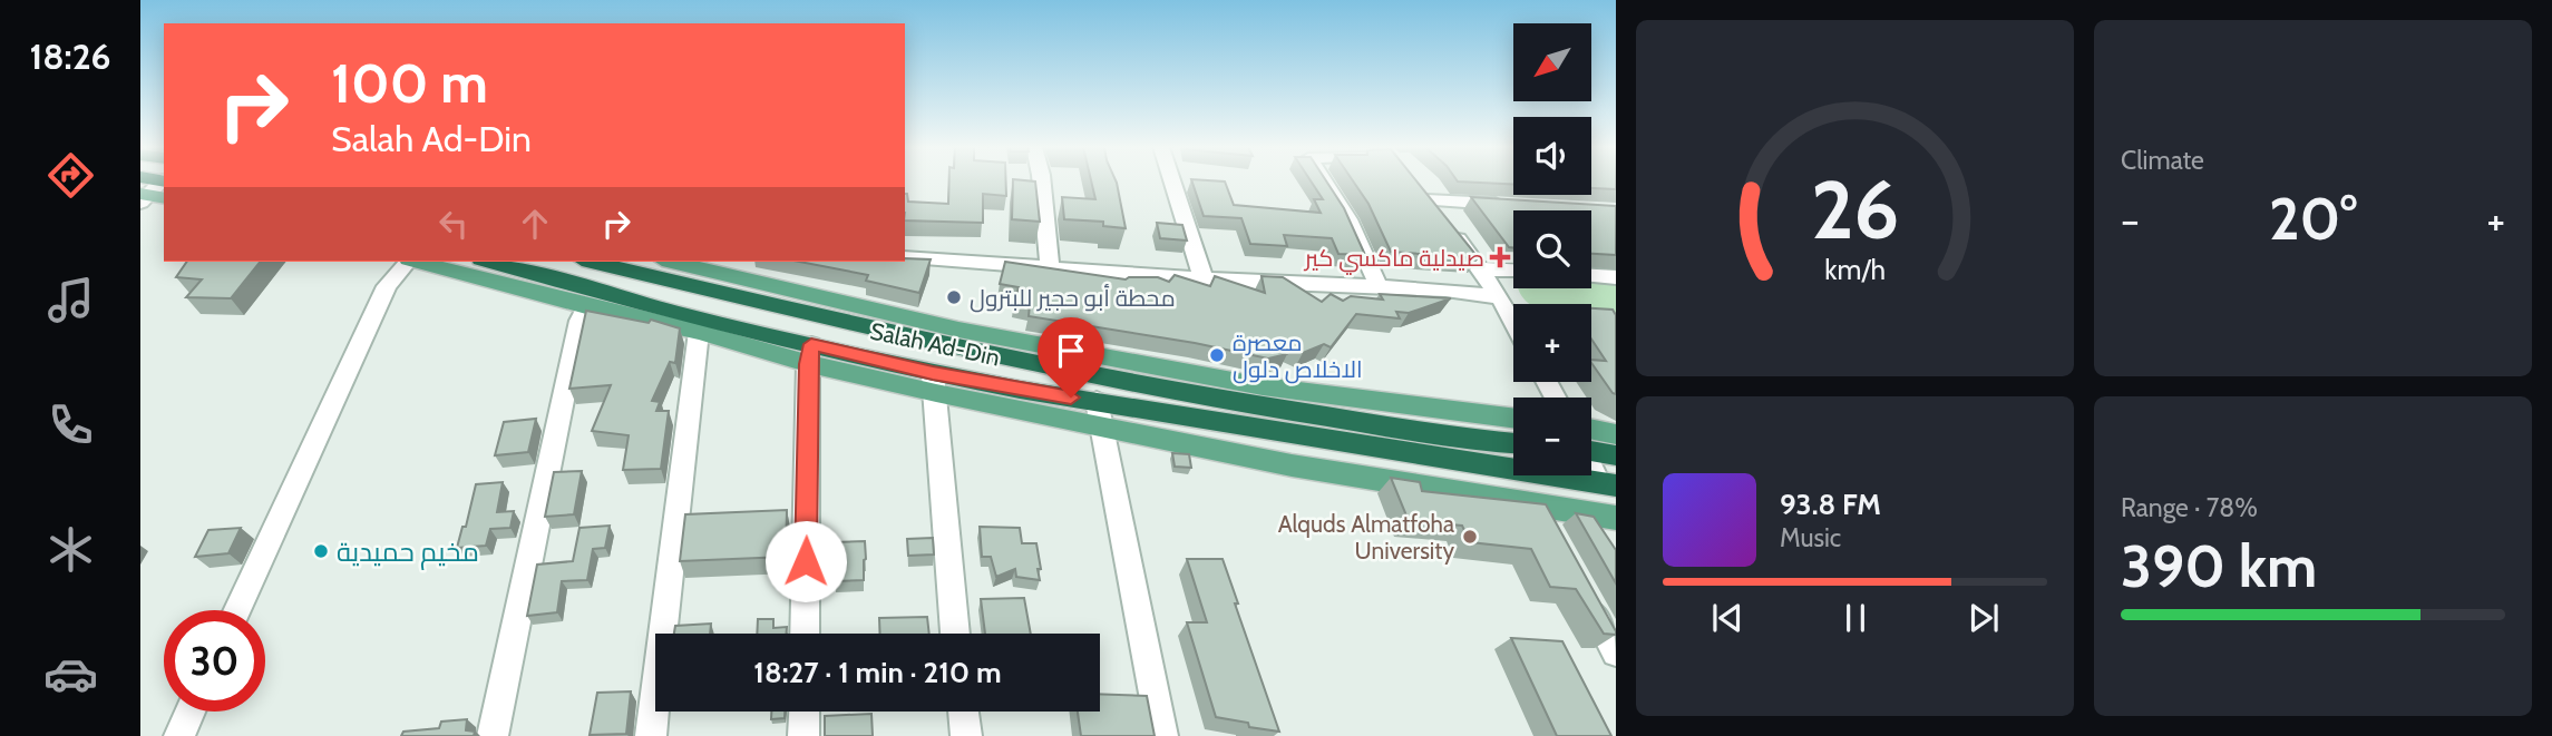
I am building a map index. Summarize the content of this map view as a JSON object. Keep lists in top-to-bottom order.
{
  "streets": {
    "highway": ["Salah Ad-Din"]
  },
  "places": {
    "health": ["صيدلية ماكسي كير"],
    "other": [
      "محطة أبو حجير للبترول",
      "معصرة الاخلاص دلول",
      "Alquds Almatfoha University",
      "مخيم حميدية"
    ]
  },
  "north": "bottom left",
  "page": {
    "tabs": "18:26",
    "tile": [
      "Climate",
      ["Range · 78%", "390 km"]
    ],
    "map_buttons": ["+", "−"],
    "turn": ["100 m", "Salah Ad-Din"],
    "heat": ["−", "20°", "+"],
    "song": ["93.8 FM", "Music"],
    "limit": "30",
    "trip": "18:27 · 1 min · 210 m",
    "gauge": ["26", "km/h"]
  }
}
